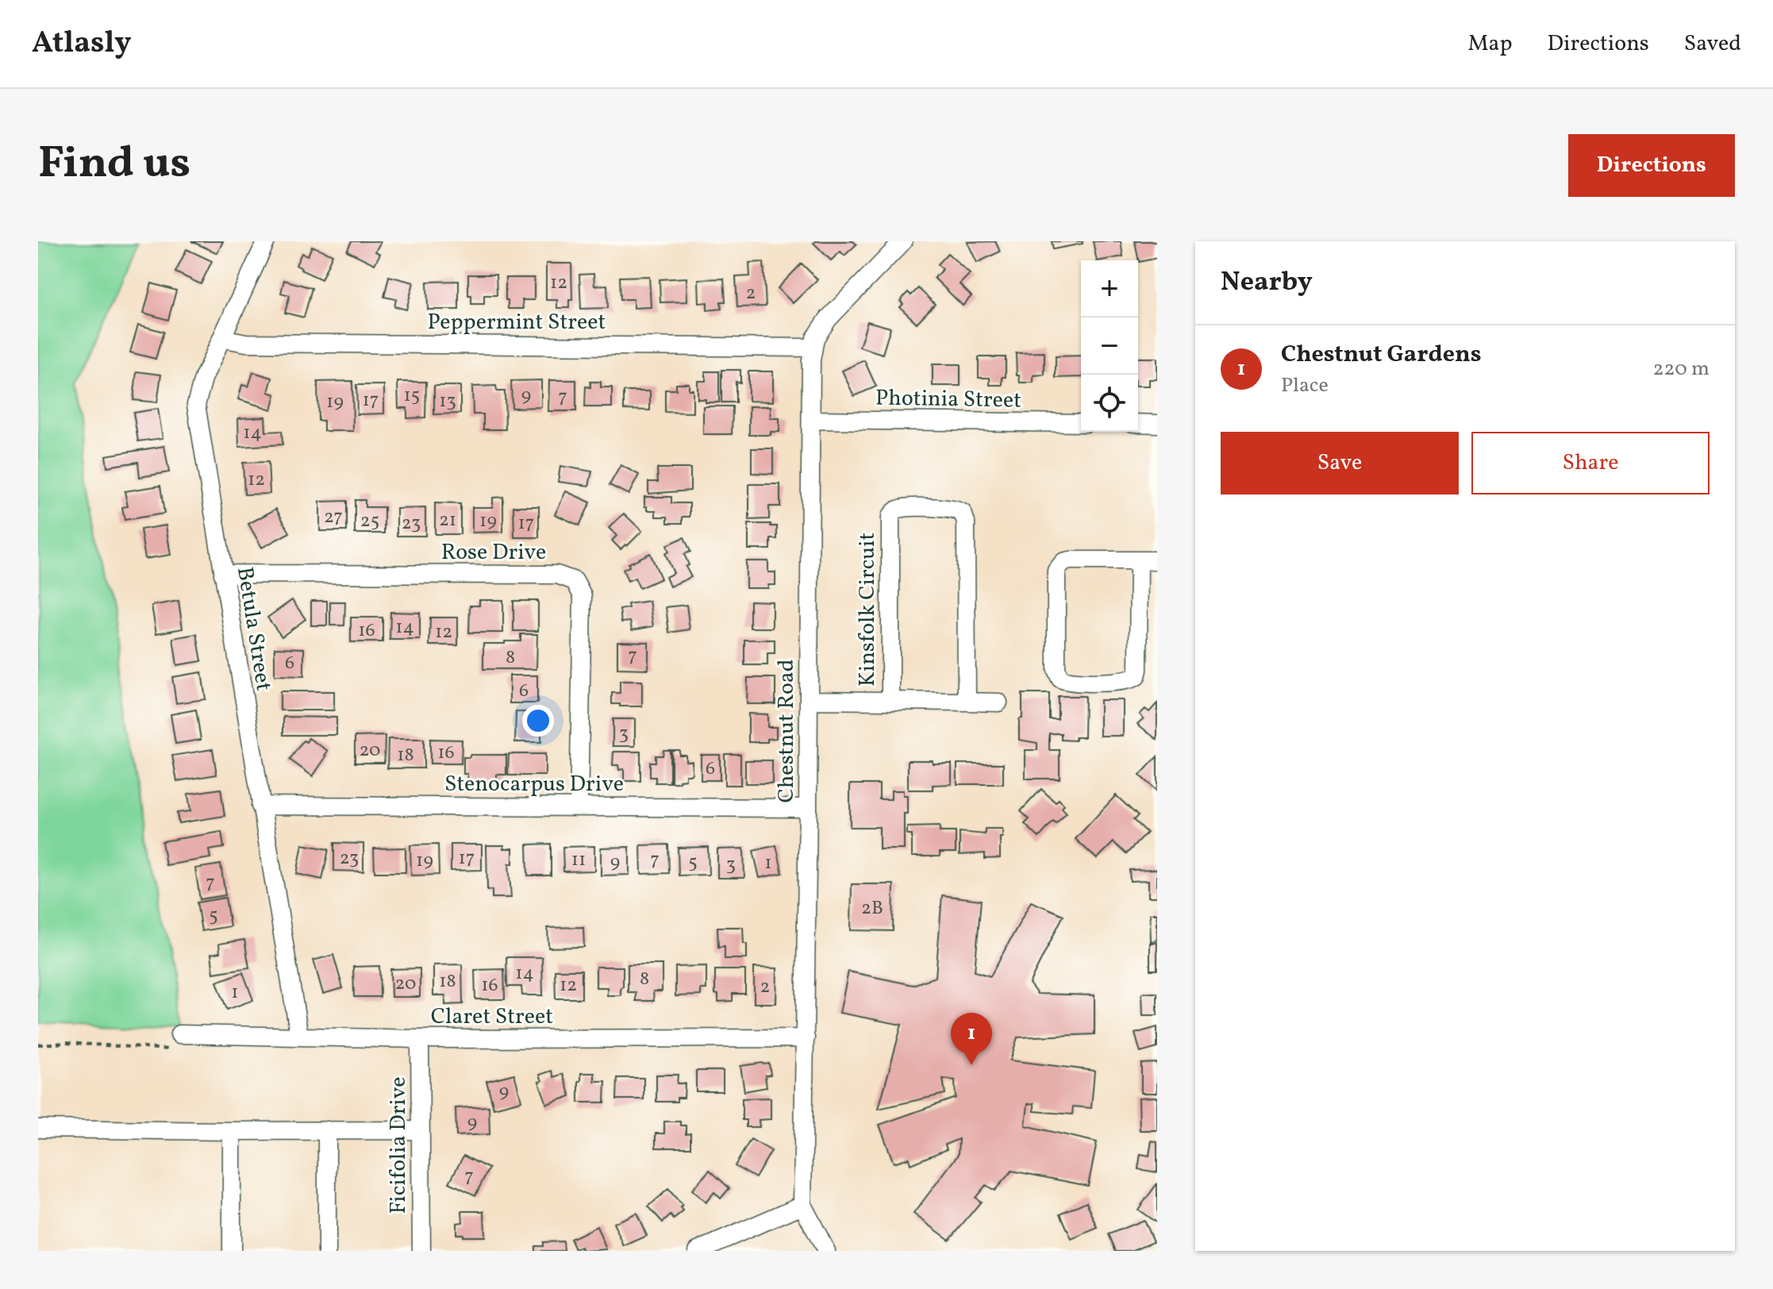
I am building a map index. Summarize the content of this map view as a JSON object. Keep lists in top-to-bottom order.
{
  "streets": {
    "street": [
      "Peppermint Street",
      "Photinia Street",
      "Rose Drive",
      "Kinsfolk Circuit",
      "Betula Street",
      "Chestnut Road",
      "Stenocarpus Drive",
      "Claret Street",
      "Ficifolia Drive"
    ]
  },
  "crossings": [
    ["Peppermint Street", "Betula Street"],
    ["Peppermint Street", "Chestnut Road"],
    ["Photinia Street", "Chestnut Road"],
    ["Rose Drive", "Betula Street"],
    ["Rose Drive", "Stenocarpus Drive"],
    ["Kinsfolk Circuit", "Chestnut Road"],
    ["Betula Street", "Stenocarpus Drive"],
    ["Betula Street", "Claret Street"],
    ["Chestnut Road", "Stenocarpus Drive"],
    ["Chestnut Road", "Claret Street"],
    ["Claret Street", "Ficifolia Drive"]
  ],
  "house_numbers": [
    "12",
    "2",
    "15",
    "9",
    "7",
    "17",
    "13",
    "19",
    "14",
    "12",
    "27",
    "21",
    "25",
    "19",
    "23",
    "17",
    "14",
    "16",
    "12",
    "7",
    "8",
    "6",
    "6",
    "3",
    "20",
    "16",
    "18",
    "6",
    "23",
    "17",
    "11",
    "7",
    "19",
    "9",
    "5",
    "1",
    "3",
    "7",
    "2B",
    "5",
    "14",
    "8",
    "18",
    "20",
    "16",
    "12",
    "2",
    "1",
    "9",
    "9",
    "7"
  ],
  "page": {
    "header": "Atlasly",
    "nav": ["Map", "Directions", "Saved"],
    "title": "Find us",
    "buttons": [
      "Directions",
      ["Save", "Share"]
    ],
    "heading": "Nearby",
    "map_buttons": ["+", "−"],
    "list": [
      {
        "mark": "1",
        "name": "Chestnut Gardens",
        "note": "Place",
        "value": "220 m"
      }
    ],
    "pins": "1"
  }
}
